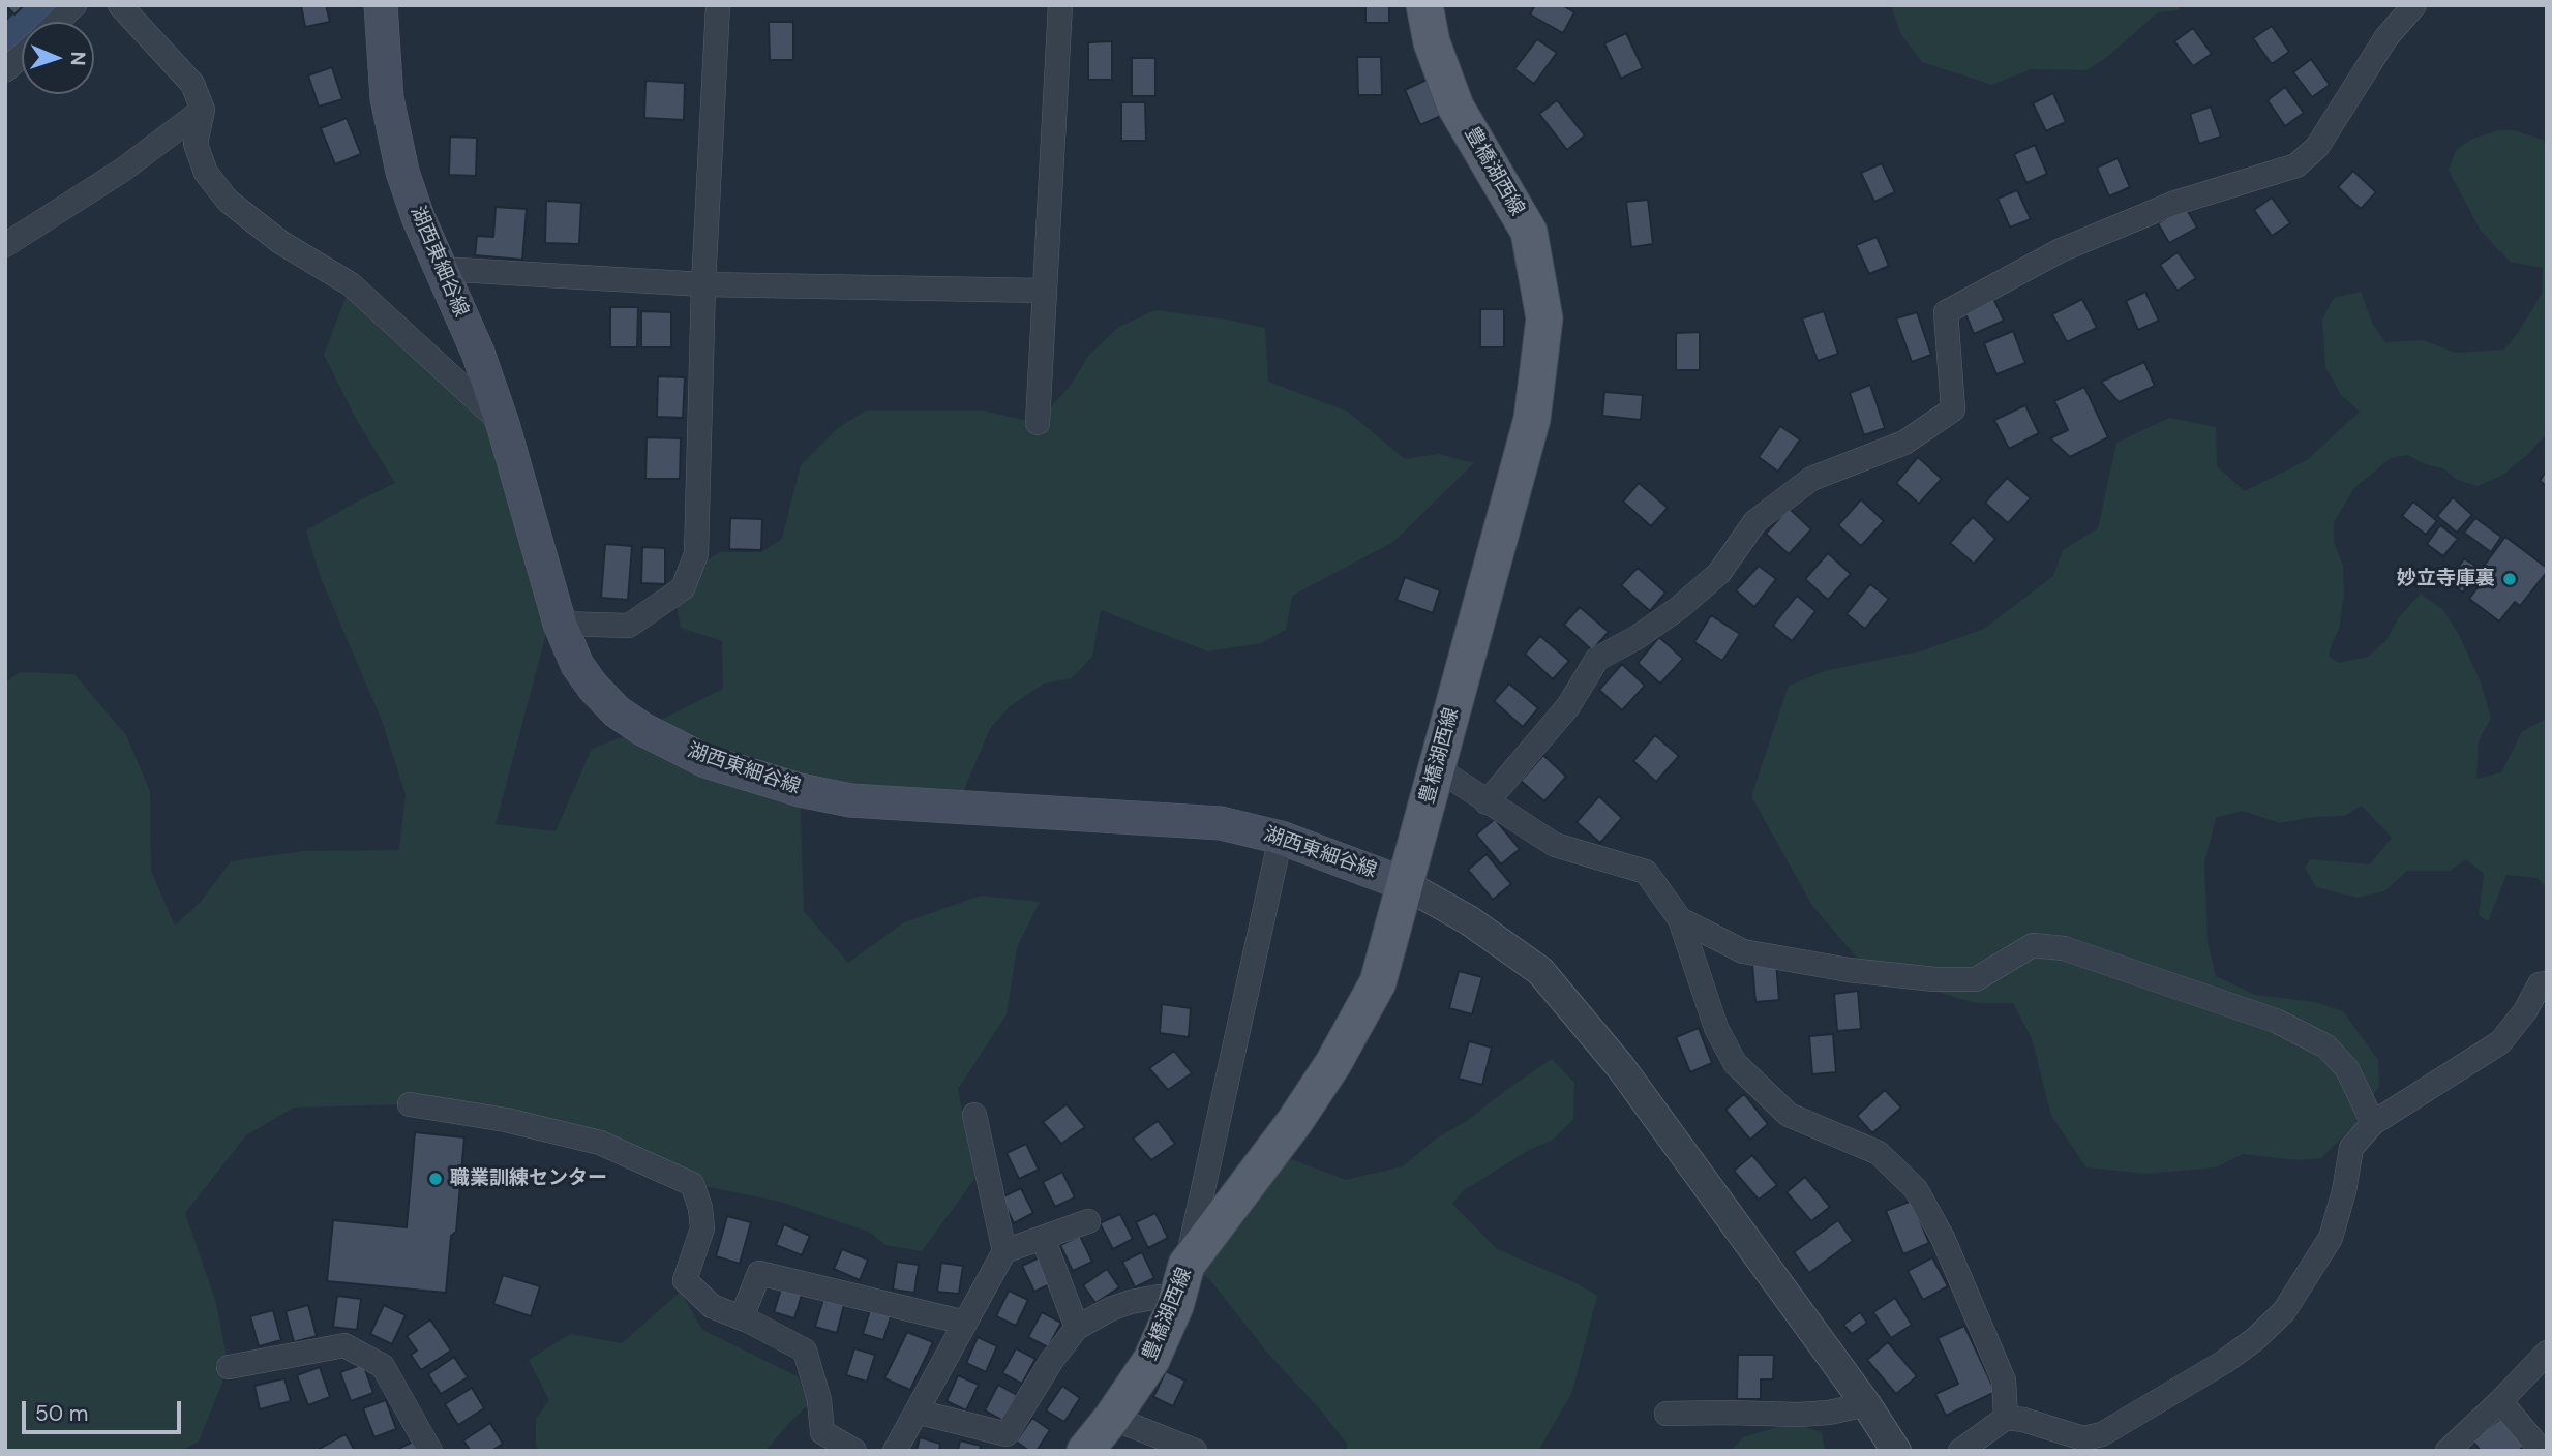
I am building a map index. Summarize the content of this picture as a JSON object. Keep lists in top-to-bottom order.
{
  "streets": {
    "main road": ["豊橋湖西線", "湖西東細谷線"]
  },
  "crossings": [
    ["豊橋湖西線", "湖西東細谷線"]
  ],
  "places": ["妙立寺庫裏", "職業訓練センター"],
  "scale_bar": "50 m",
  "north": "right"
}
